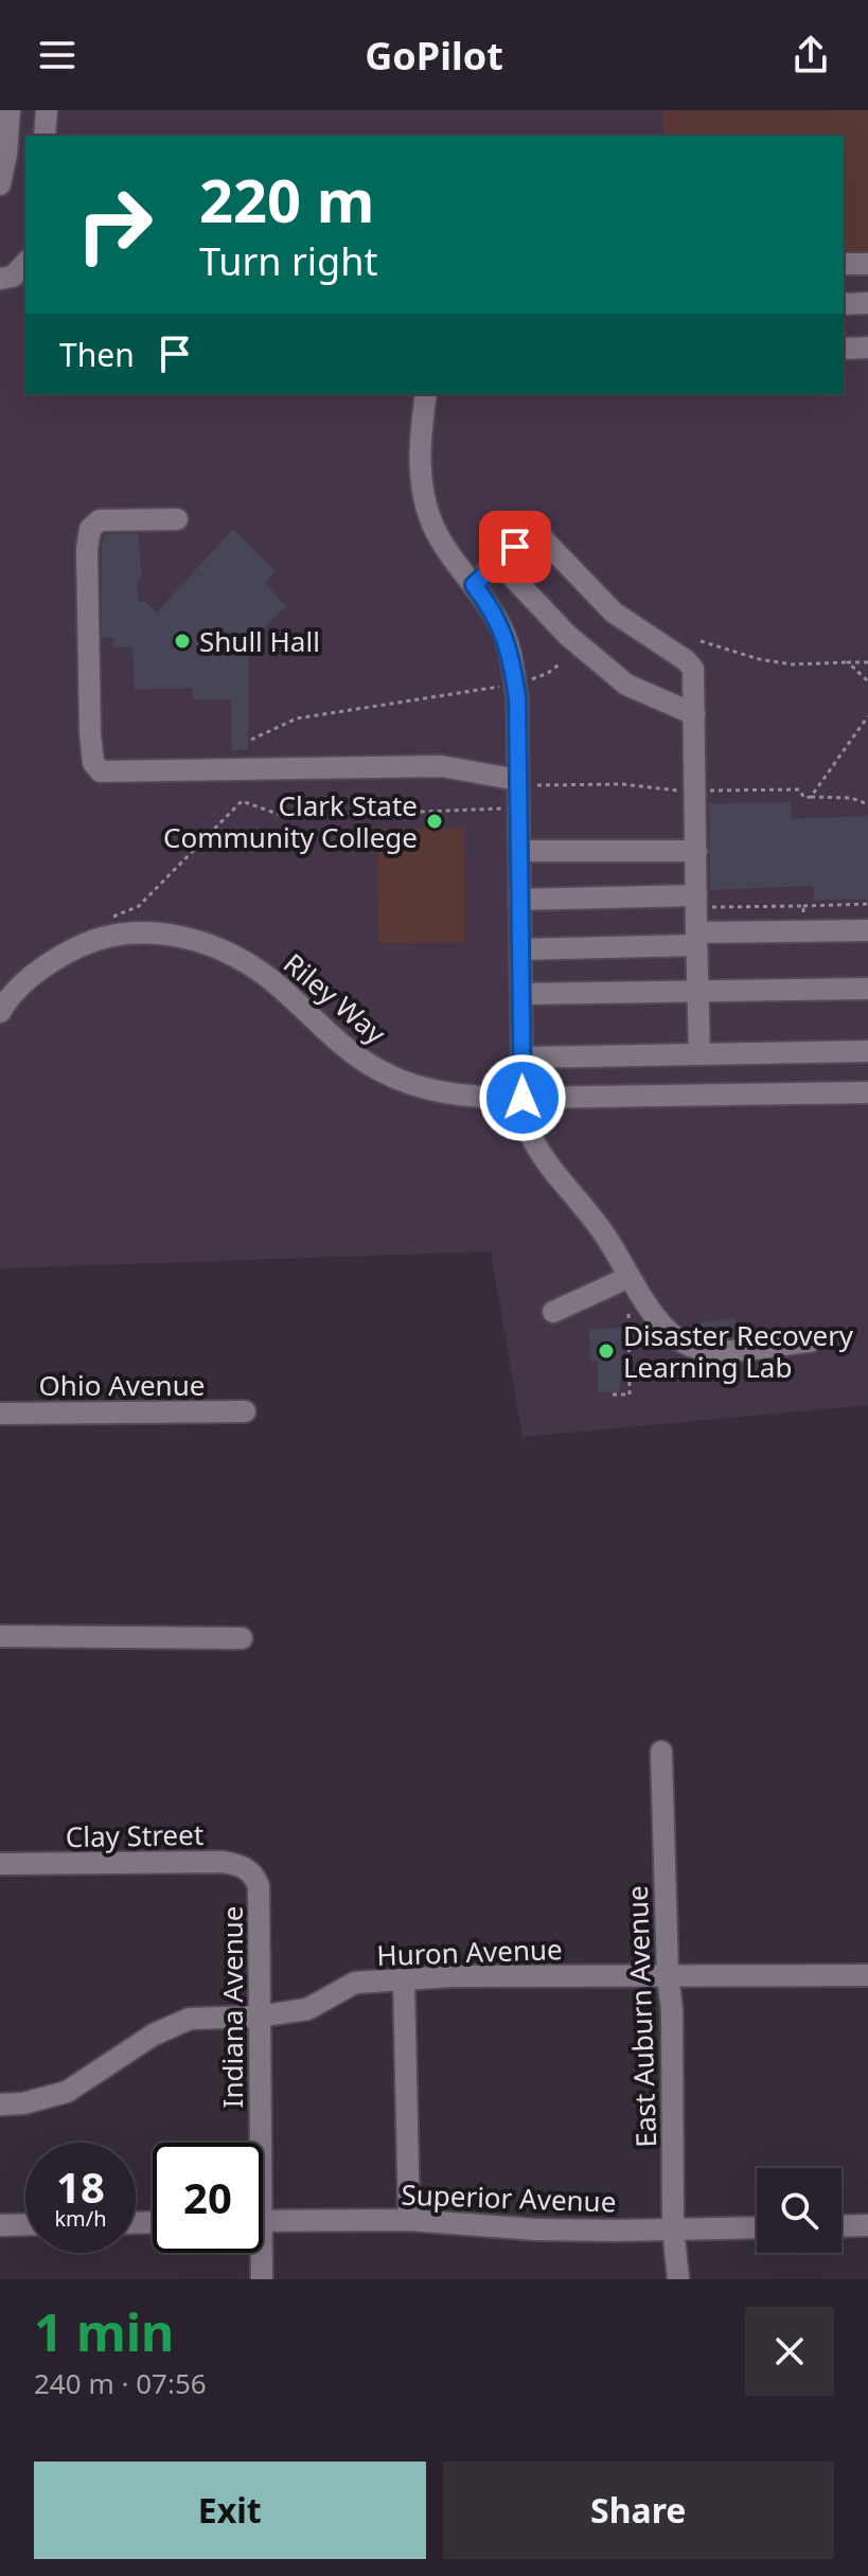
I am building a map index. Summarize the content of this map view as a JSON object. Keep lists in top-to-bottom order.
{
  "streets": {
    "street": [
      "Riley Way",
      "Ohio Avenue",
      "Clay Street",
      "Huron Avenue",
      "Indiana Avenue",
      "East Auburn Avenue",
      "Superior Avenue"
    ]
  },
  "crossings": [
    ["Clay Street", "Indiana Avenue"],
    ["Huron Avenue", "Indiana Avenue"],
    ["Huron Avenue", "East Auburn Avenue"],
    ["East Auburn Avenue", "Superior Avenue"]
  ],
  "places": ["Shull Hall", "Clark State Community College", "Disaster Recovery Learning Lab"],
  "page": {
    "header": "GoPilot",
    "turn": ["220 m", "Turn right"],
    "then": "Then",
    "speed": "18 km/h",
    "limit": "20",
    "heading": ["1 min", "240 m · 07:56"],
    "buttons": ["Exit", "Share"]
  }
}
